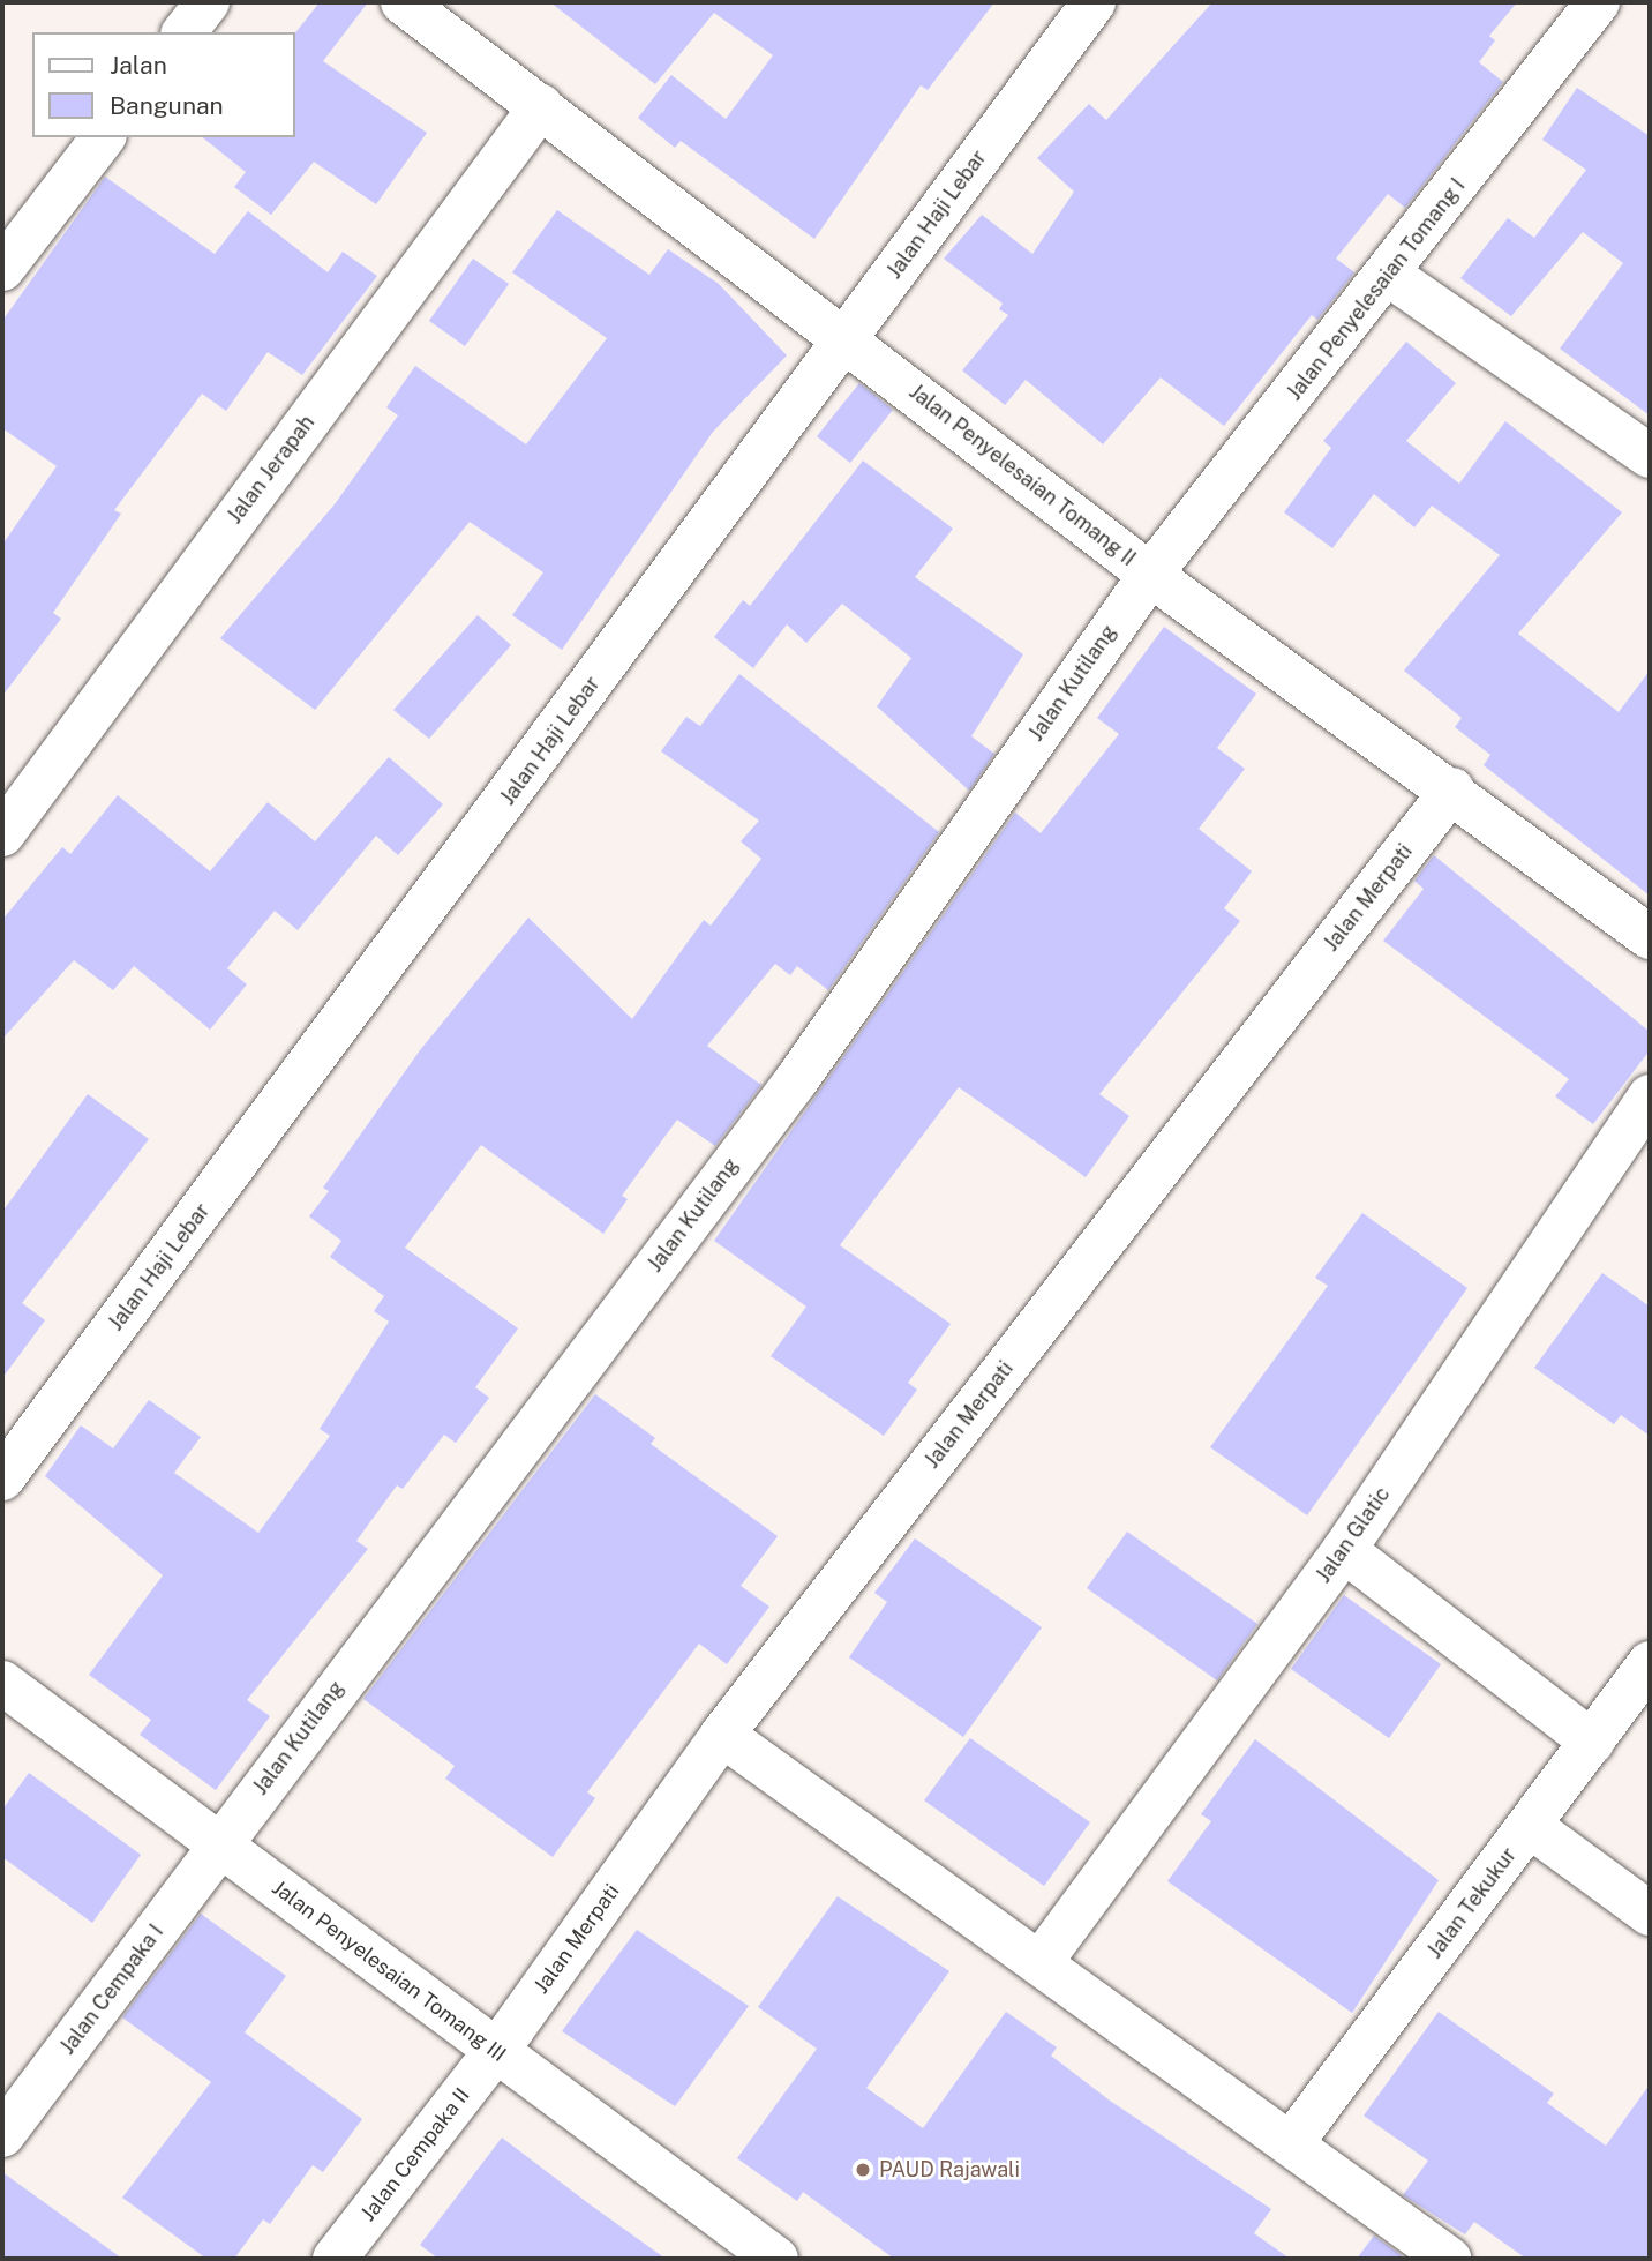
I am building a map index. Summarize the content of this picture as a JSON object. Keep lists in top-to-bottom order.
{
  "streets": {
    "street": [
      "Jalan Haji Lebar",
      "Jalan Penyelesaian Tomang I",
      "Jalan Jerapah",
      "Jalan Penyelesaian Tomang II",
      "Jalan Kutilang",
      "Jalan Merpati",
      "Jalan Glatic",
      "Jalan Tekukur",
      "Jalan Penyelesaian Tomang III",
      "Jalan Cempaka I",
      "Jalan Cempaka II"
    ]
  },
  "crossings": [
    ["Jalan Haji Lebar", "Jalan Penyelesaian Tomang II"],
    ["Jalan Penyelesaian Tomang I", "Jalan Penyelesaian Tomang II"],
    ["Jalan Penyelesaian Tomang I", "Jalan Kutilang"],
    ["Jalan Jerapah", "Jalan Penyelesaian Tomang II"],
    ["Jalan Penyelesaian Tomang II", "Jalan Kutilang"],
    ["Jalan Penyelesaian Tomang II", "Jalan Merpati"],
    ["Jalan Kutilang", "Jalan Penyelesaian Tomang III"],
    ["Jalan Kutilang", "Jalan Cempaka I"],
    ["Jalan Merpati", "Jalan Penyelesaian Tomang III"],
    ["Jalan Merpati", "Jalan Cempaka II"],
    ["Jalan Penyelesaian Tomang III", "Jalan Cempaka I"],
    ["Jalan Penyelesaian Tomang III", "Jalan Cempaka II"]
  ],
  "places": ["PAUD Rajawali"],
  "legend": ["Jalan", "Bangunan"]
}
